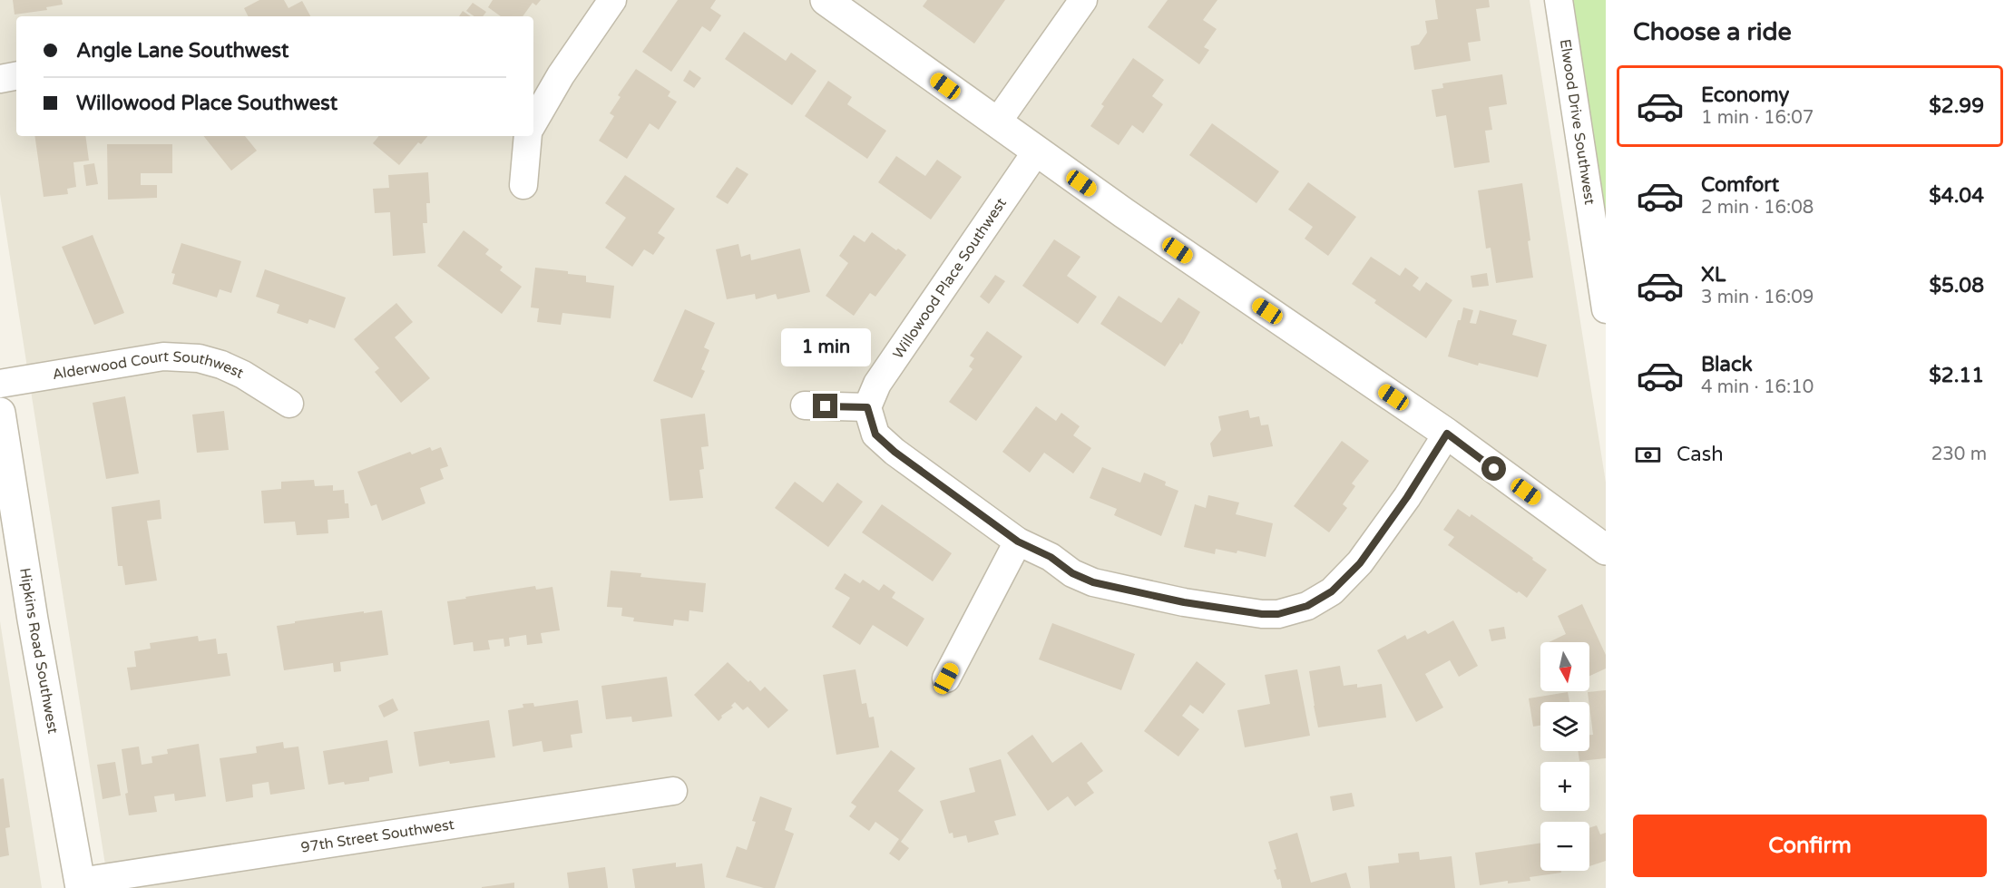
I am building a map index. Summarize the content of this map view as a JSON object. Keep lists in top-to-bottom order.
{
  "streets": {
    "street": [
      "Elwood Drive Southwest",
      "Willowood Place Southwest",
      "Alderwood Court Southwest",
      "Hipkins Road Southwest",
      "97th Street Southwest"
    ]
  },
  "crossings": [
    ["Hipkins Road Southwest", "97th Street Southwest"]
  ],
  "north": "bottom",
  "page": {
    "heading": "Choose a ride",
    "banner": ["Angle Lane Southwest", "Willowood Place Southwest"],
    "list": [
      {
        "name": "Economy",
        "note": "1 min · 16:07",
        "value": "$2.99"
      },
      {
        "name": "Comfort",
        "note": "2 min · 16:08",
        "value": "$4.04"
      },
      {
        "name": "XL",
        "note": "3 min · 16:09",
        "value": "$5.08"
      },
      {
        "name": "Black",
        "note": "4 min · 16:10",
        "value": "$2.11"
      }
    ],
    "bubble": "1 min",
    "pay": ["Cash", "230 m"],
    "map_buttons": ["+", "−"],
    "buttons": "Confirm"
  }
}
